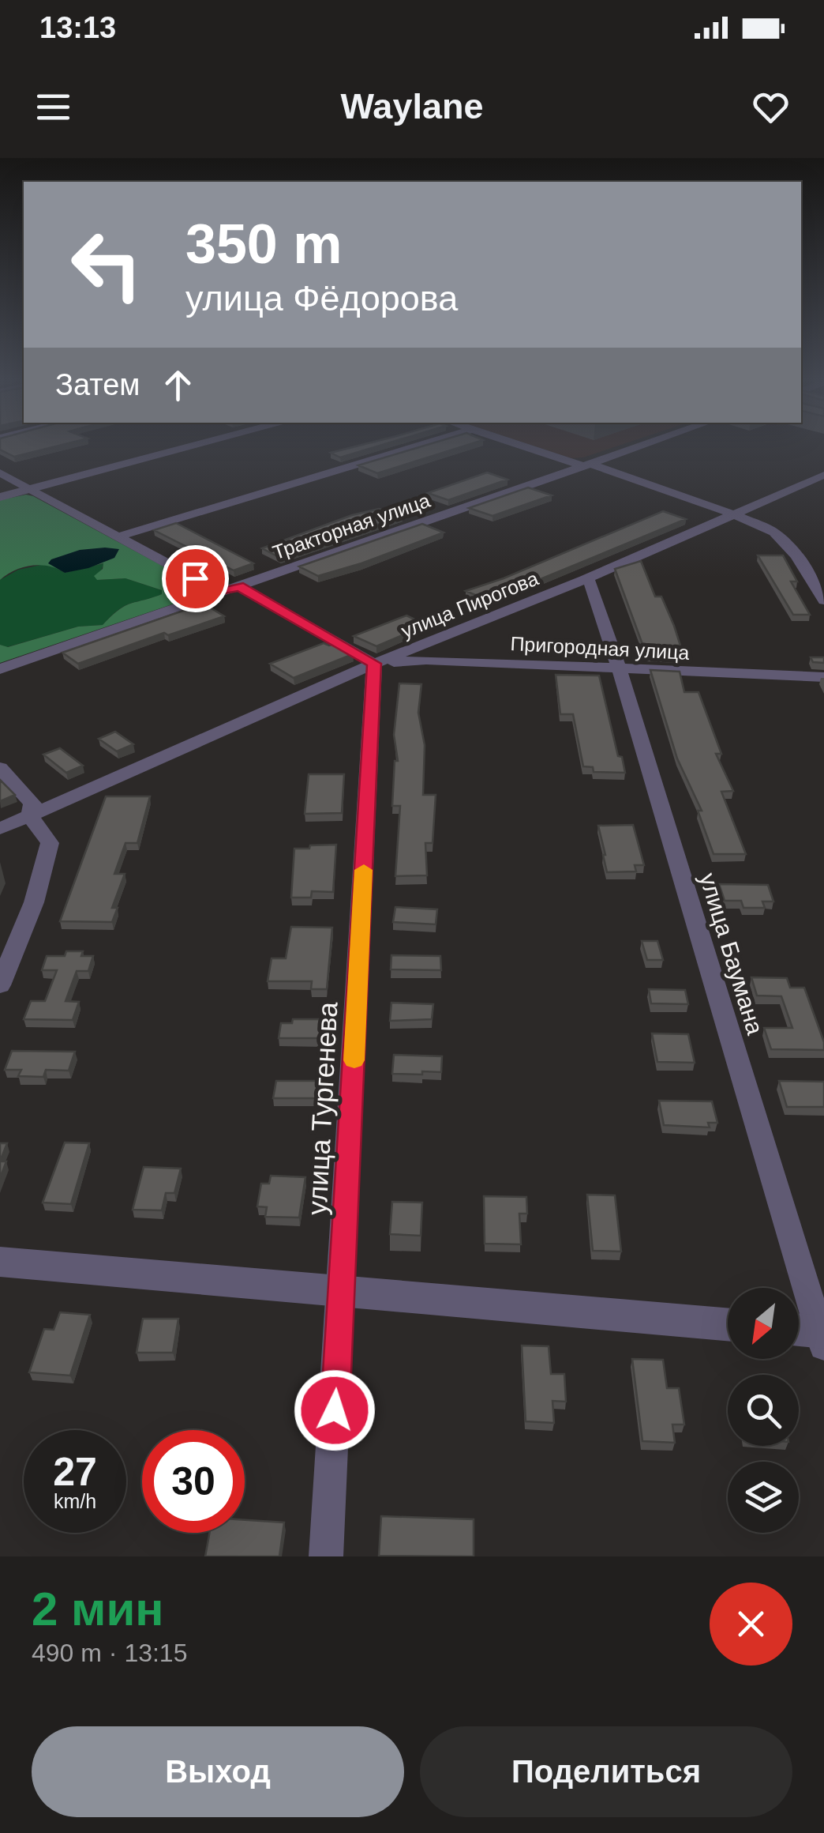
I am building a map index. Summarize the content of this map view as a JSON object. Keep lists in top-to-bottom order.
{
  "streets": {
    "street": [
      "Тракторная улица",
      "улица Пирогова",
      "Пригородная улица",
      "улица Баумана",
      "улица Тургенева"
    ]
  },
  "crossings": [
    ["улица Пирогова", "Пригородная улица"],
    ["улица Пирогова", "улица Баумана"],
    ["улица Пирогова", "улица Тургенева"],
    ["Пригородная улица", "улица Баумана"],
    ["Пригородная улица", "улица Тургенева"]
  ],
  "north": "bottom left",
  "page": {
    "status": "13:13",
    "header": "Waylane",
    "turn": ["350 m", "улица Фёдорова"],
    "then": "Затем",
    "speed": "27 km/h",
    "limit": "30",
    "heading": ["2 мин", "490 m · 13:15"],
    "buttons": ["Выход", "Поделиться"]
  }
}
